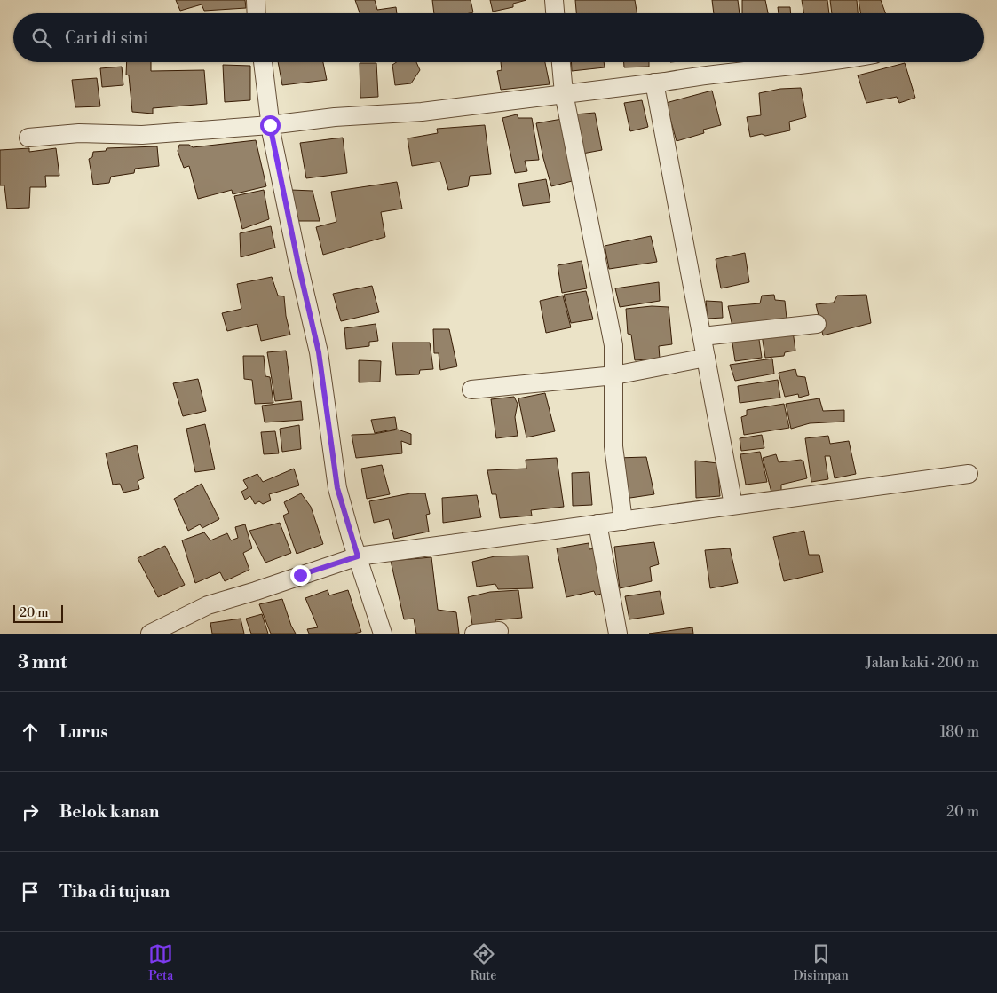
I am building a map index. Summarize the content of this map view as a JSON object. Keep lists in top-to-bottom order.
{
  "scale_bar": "20 m",
  "page": {
    "search": "Cari di sini",
    "scale": "20 m",
    "heading": ["3 mnt", "Jalan kaki · 200 m"],
    "list": [
      ["Lurus", "180 m"],
      ["Belok kanan", "20 m"],
      "Tiba di tujuan"
    ],
    "nav": ["Peta", "Rute", "Disimpan"]
  }
}
